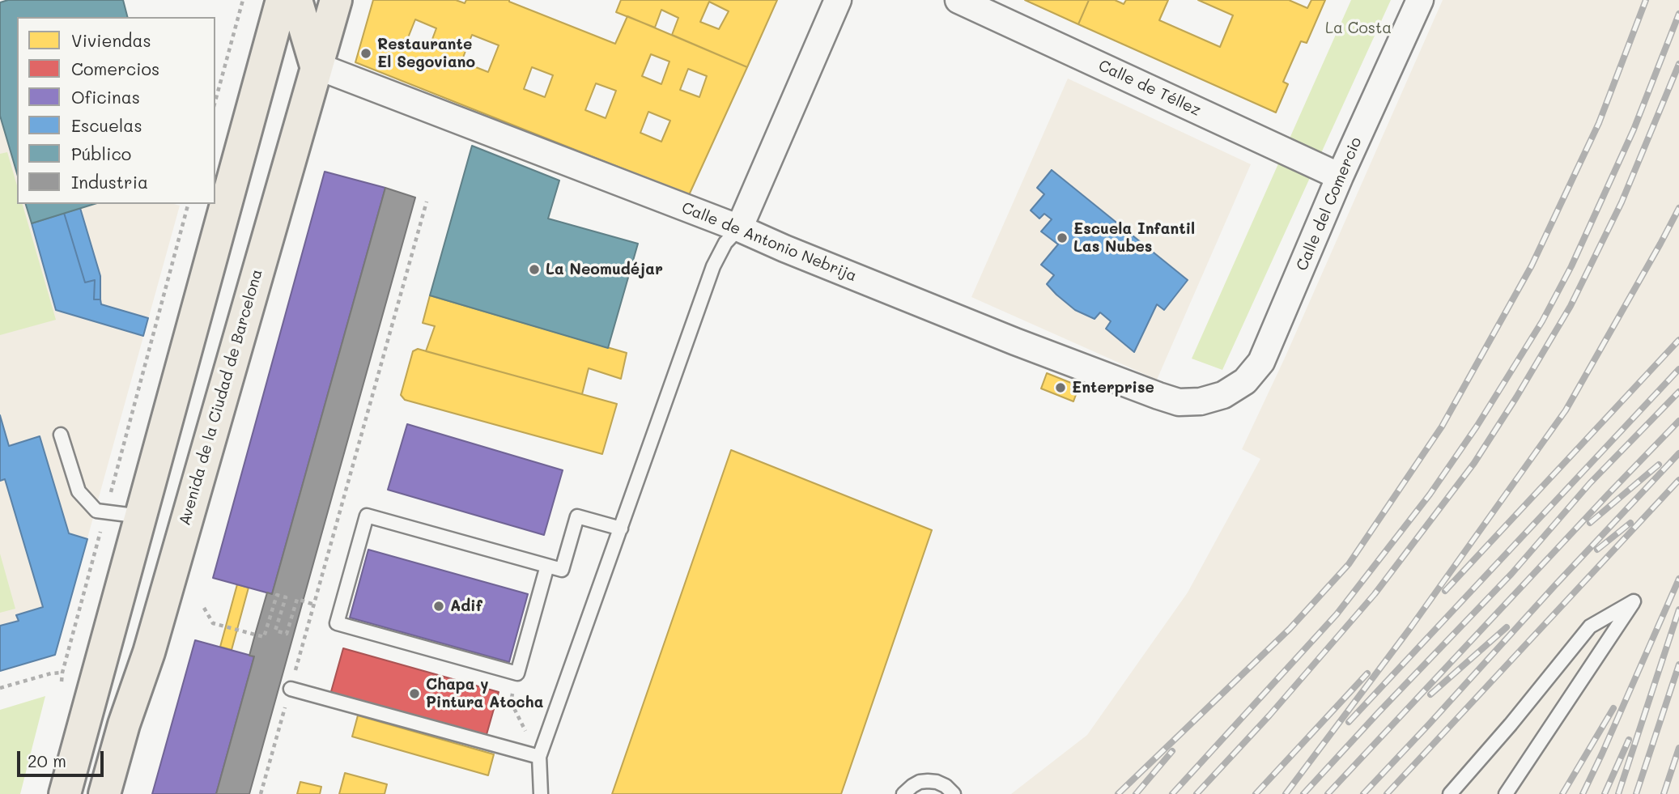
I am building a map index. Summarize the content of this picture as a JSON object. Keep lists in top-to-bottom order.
{
  "streets": {
    "main road": ["Avenida de la Ciudad de Barcelona"],
    "street": ["Calle de Téllez", "Calle del Comercio", "Calle de Antonio Nebrija"]
  },
  "crossings": [
    ["Calle de Téllez", "Calle del Comercio"],
    ["Calle del Comercio", "Calle de Antonio Nebrija"],
    ["Calle de Antonio Nebrija", "Avenida de la Ciudad de Barcelona"]
  ],
  "parks": ["La Costa"],
  "places": [
    "Restaurante El Segoviano",
    "Escuela Infantil Las Nubes",
    "La Neomudéjar",
    "Enterprise",
    "Adif",
    "Chapa y Pintura Atocha"
  ],
  "legend": [
    "Viviendas",
    "Comercios",
    "Oficinas",
    "Escuelas",
    "Público",
    "Industria"
  ],
  "scale_bar": "20 m"
}
